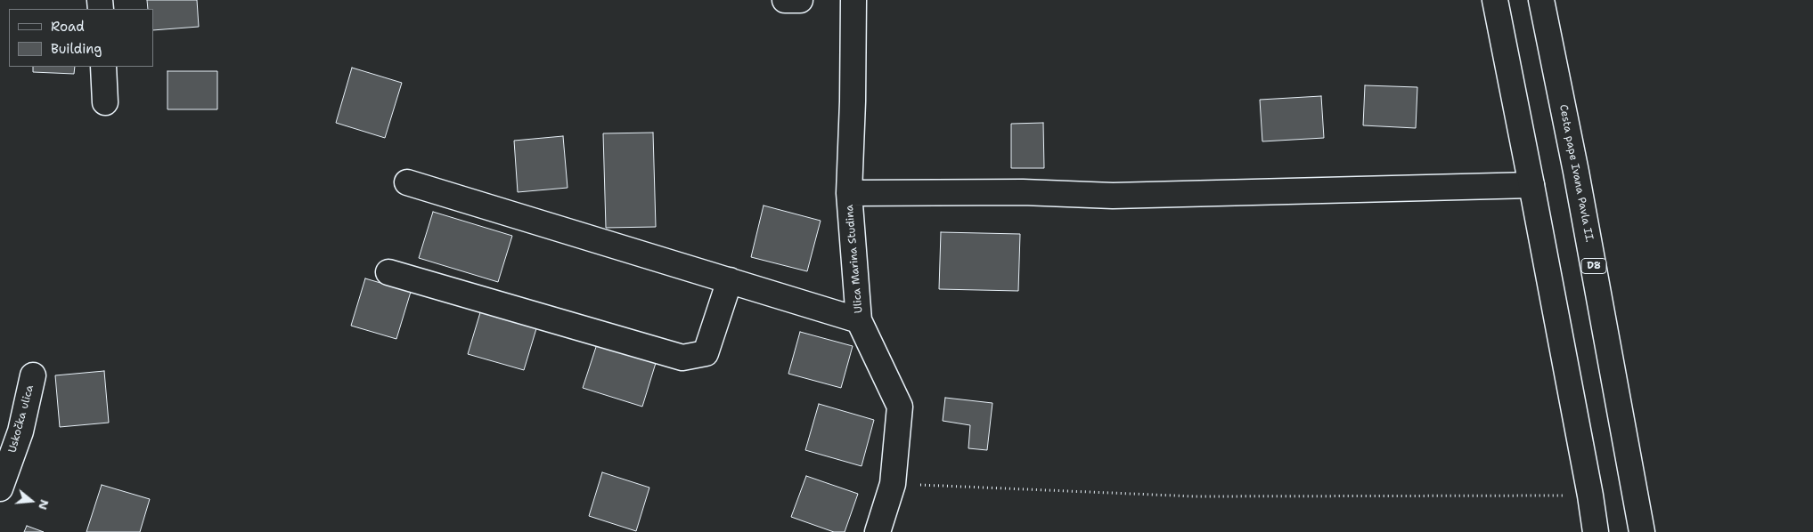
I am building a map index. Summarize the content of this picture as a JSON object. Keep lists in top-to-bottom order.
{
  "streets": {
    "street": [
      "Cesta pape Ivana Pavla II.",
      "Ulica Marina Studina",
      "D8",
      "Uskočka ulica"
    ]
  },
  "legend": ["Road", "Building"],
  "north": "right"
}
